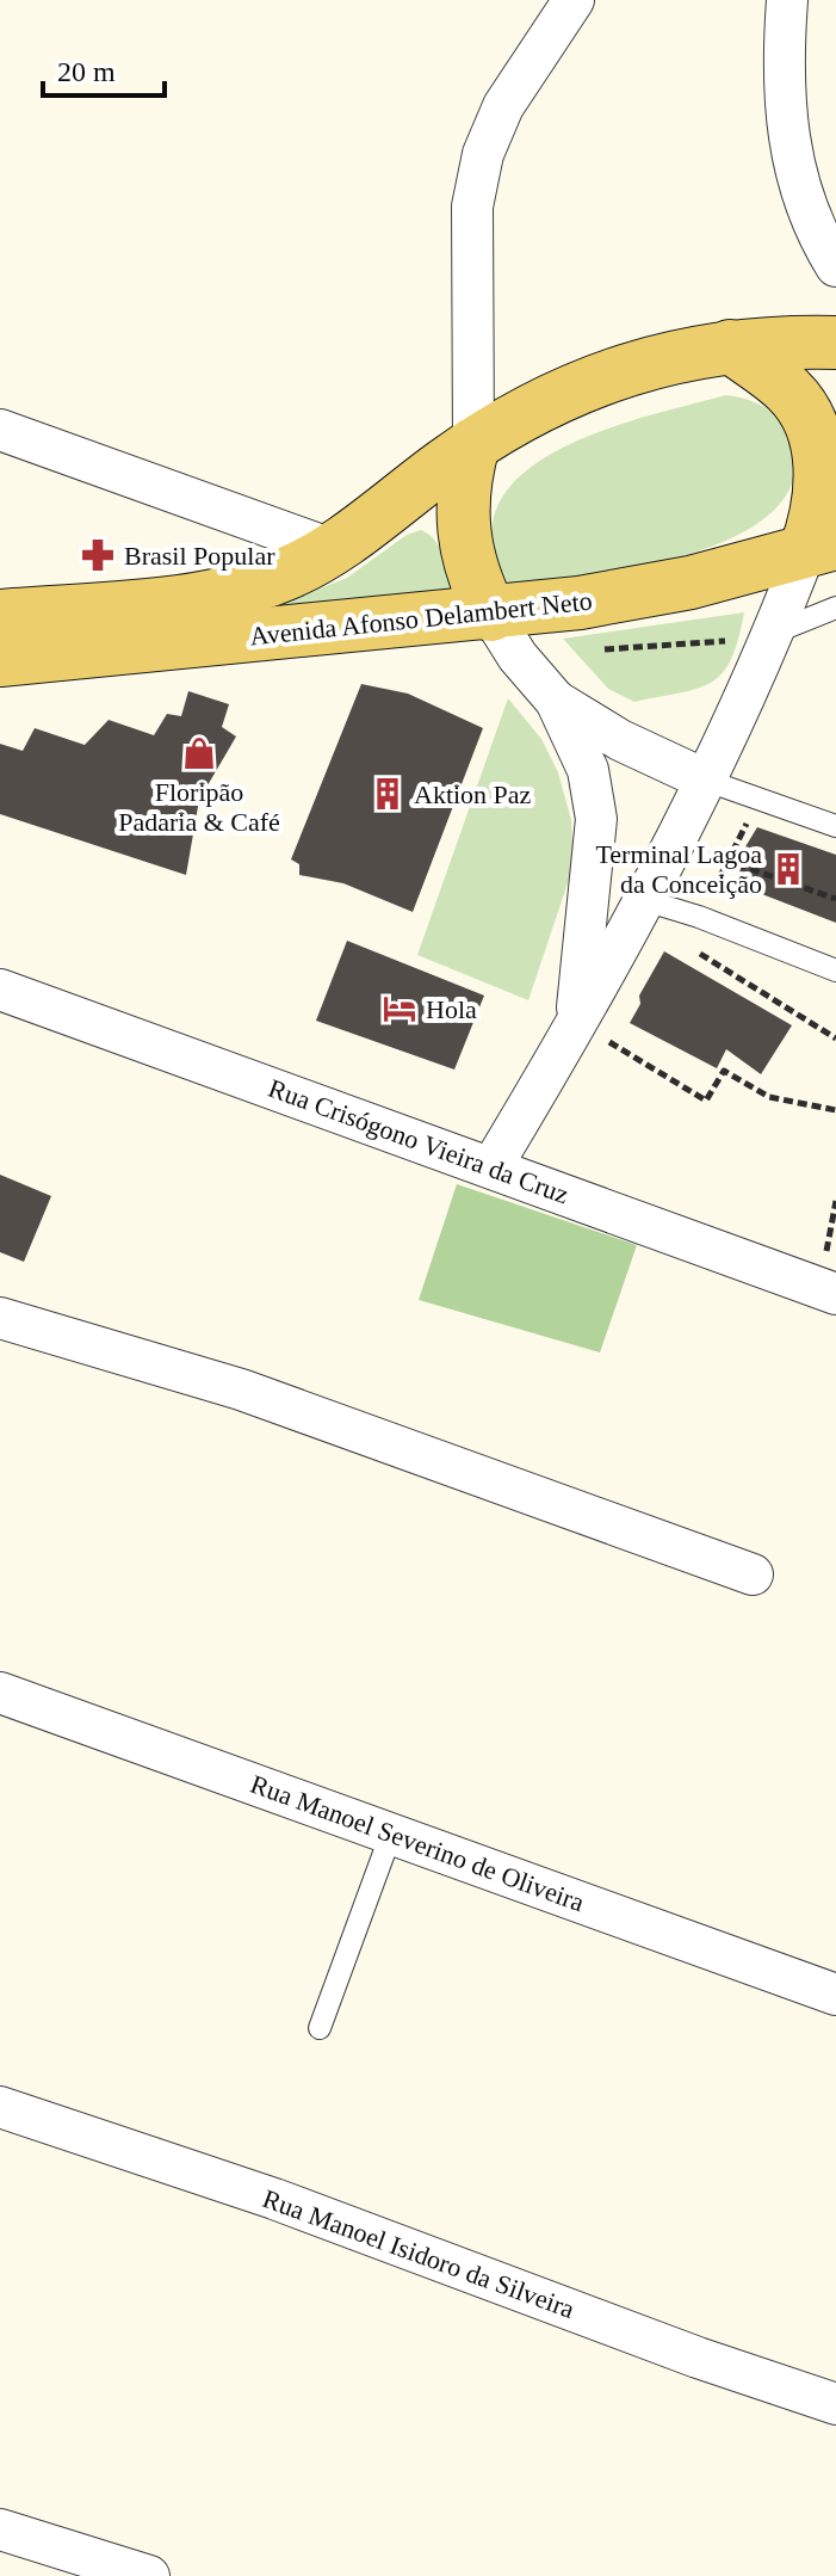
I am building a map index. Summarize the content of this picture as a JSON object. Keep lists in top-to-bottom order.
{
  "streets": {
    "main road": ["Avenida Afonso Delambert Neto"],
    "street": ["Rua Crisógono Vieira da Cruz", "Rua Manoel Severino de Oliveira", "Rua Manoel Isidoro da Silveira"]
  },
  "places": {
    "pharmacy": ["Brasil Popular"],
    "shop": ["Floripão Padaria & Café"],
    "building": ["Aktion Paz", "Terminal Lagoa da Conceição"],
    "hotel": ["Hola"]
  },
  "scale_bar": "20 m"
}
